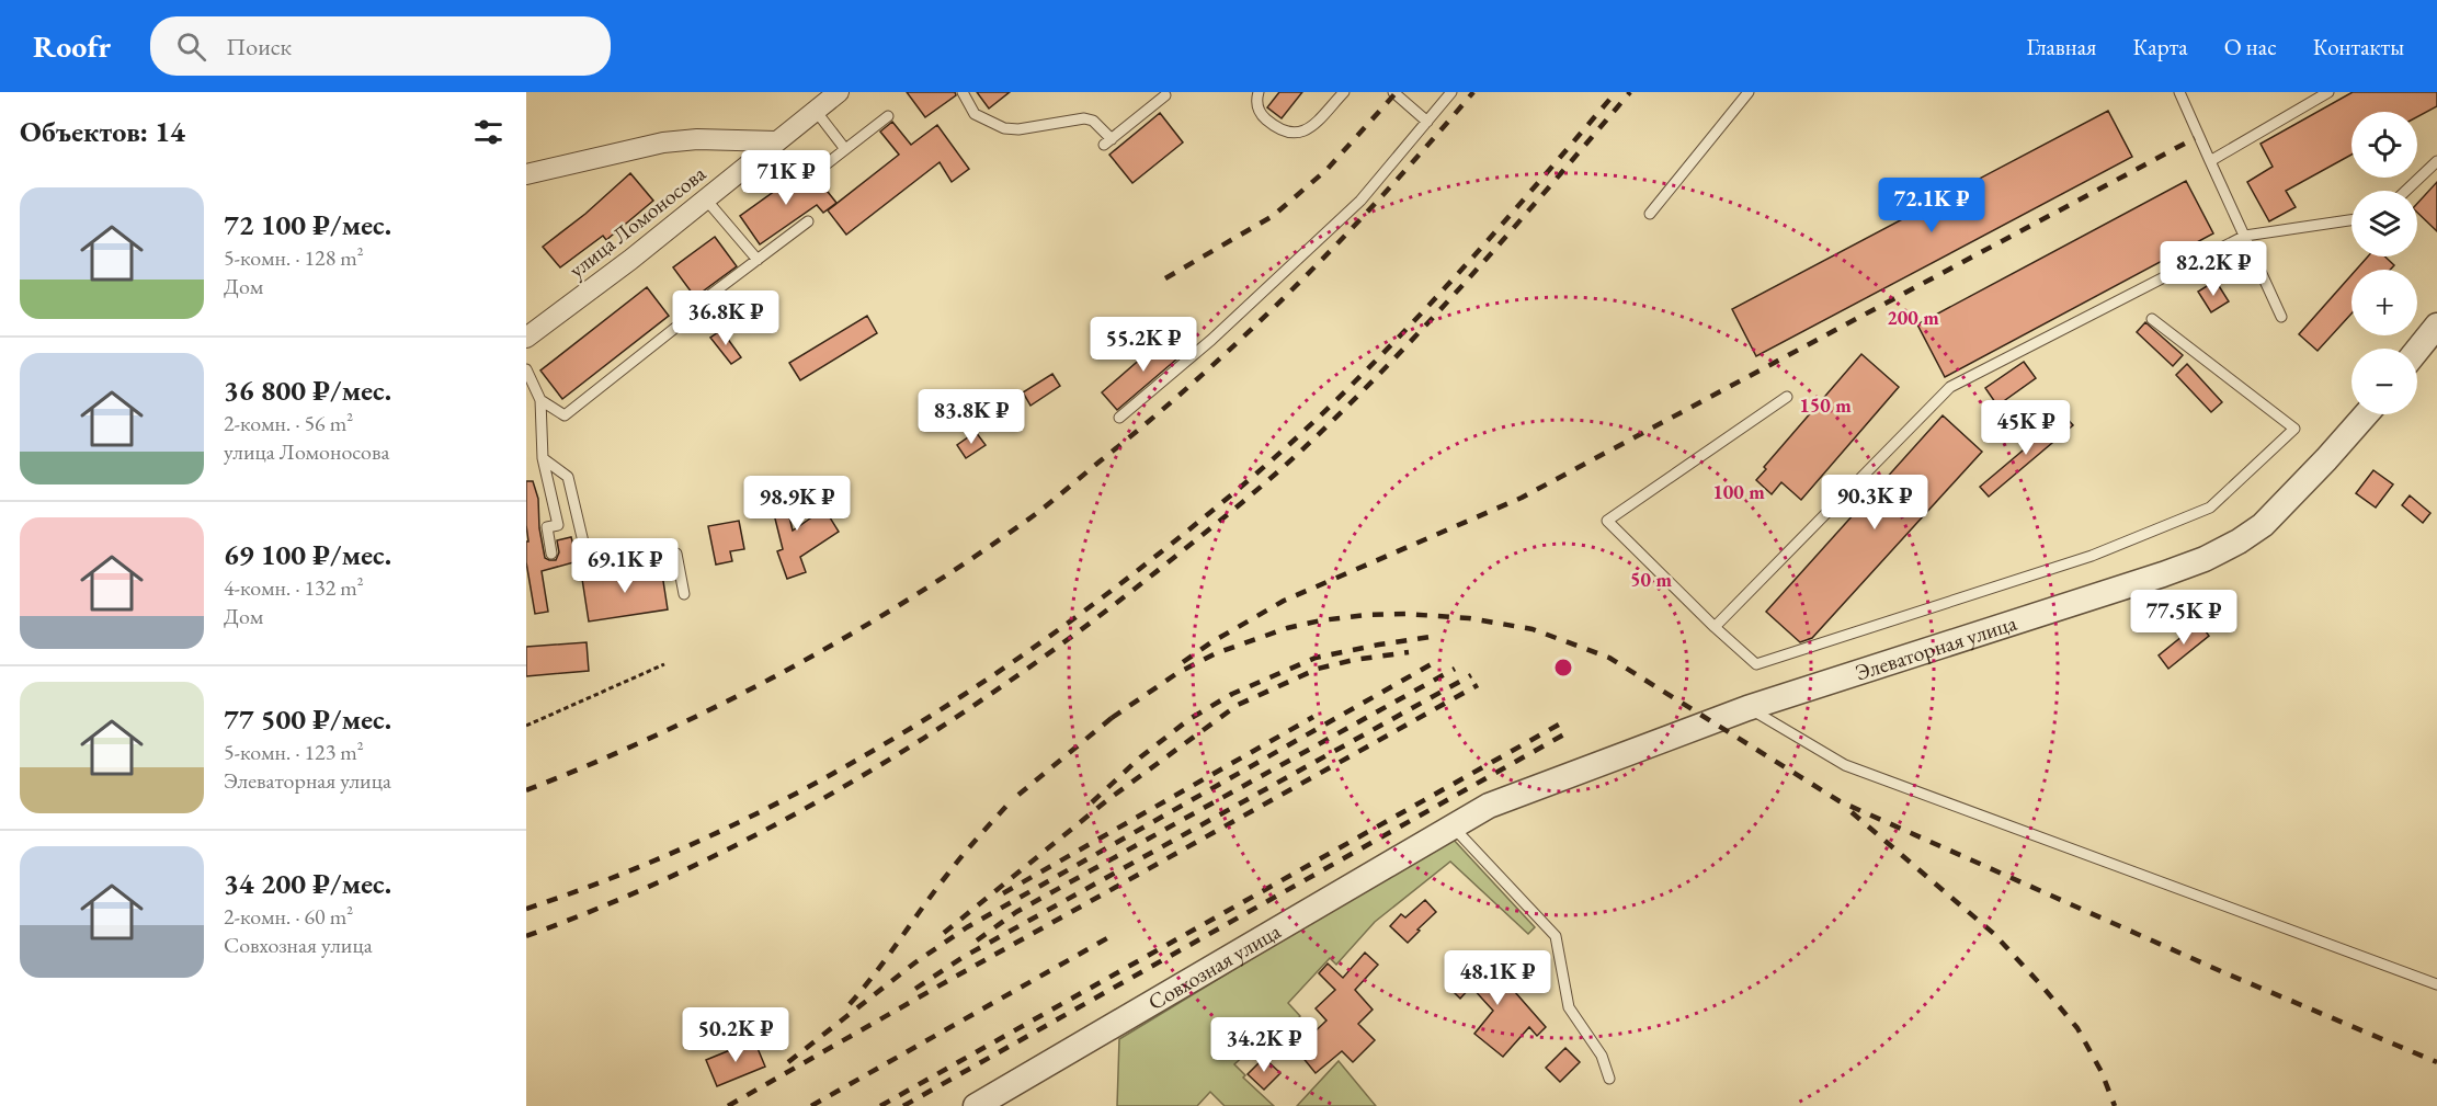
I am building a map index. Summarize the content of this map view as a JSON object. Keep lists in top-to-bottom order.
{
  "streets": {
    "street": ["улица Ломоносова", "Элеваторная улица", "Совхозная улица"]
  },
  "crossings": [
    ["Элеваторная улица", "Совхозная улица"]
  ],
  "page": {
    "header": "Roofr",
    "search": "Поиск",
    "nav": [
      "Главная",
      "Карта",
      "О нас",
      "Контакты"
    ],
    "heading": "Объектов: 14",
    "map_buttons": ["+", "−"],
    "price": [
      "71K ₽",
      "72.1K ₽",
      "82.2K ₽",
      "36.8K ₽",
      "55.2K ₽",
      "83.8K ₽",
      "45K ₽",
      "90.3K ₽",
      "98.9K ₽",
      "69.1K ₽",
      "77.5K ₽",
      "48.1K ₽",
      "50.2K ₽",
      "34.2K ₽"
    ],
    "list": [
      {
        "name": "72 100 ₽/мес.",
        "note": "5-комн. · 128 m² · Дом"
      },
      {
        "name": "36 800 ₽/мес.",
        "note": "2-комн. · 56 m² · улица Ломоносова"
      },
      {
        "name": "69 100 ₽/мес.",
        "note": "4-комн. · 132 m² · Дом"
      },
      {
        "name": "77 500 ₽/мес.",
        "note": "5-комн. · 123 m² · Элеваторная улица"
      },
      {
        "name": "34 200 ₽/мес.",
        "note": "2-комн. · 60 m² · Совхозная улица"
      }
    ]
  },
  "rings": [
    "200 m",
    "150 m",
    "100 m",
    "50 m"
  ]
}
